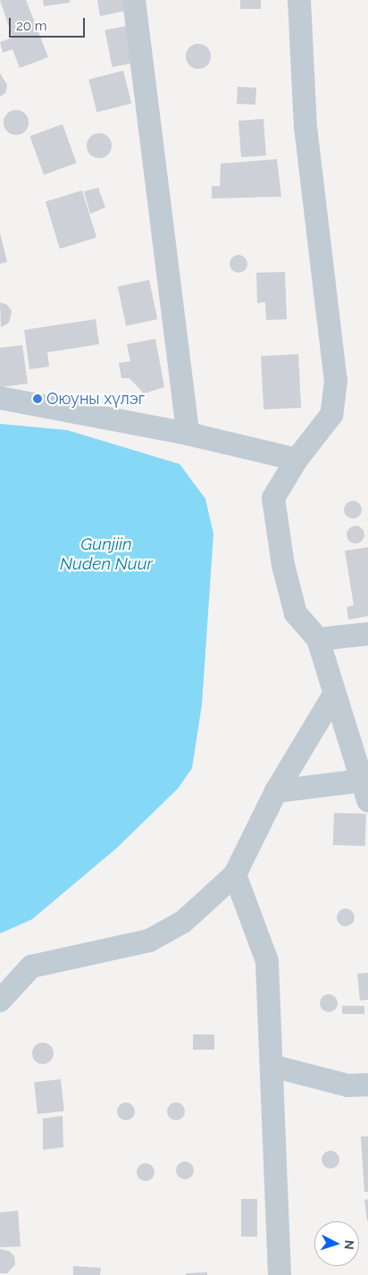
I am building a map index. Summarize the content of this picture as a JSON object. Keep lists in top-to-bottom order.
{
  "water": ["Gunjiin Nuden Nuur"],
  "places": ["Оюуны хүлэг"],
  "scale_bar": "20 m",
  "north": "right"
}
